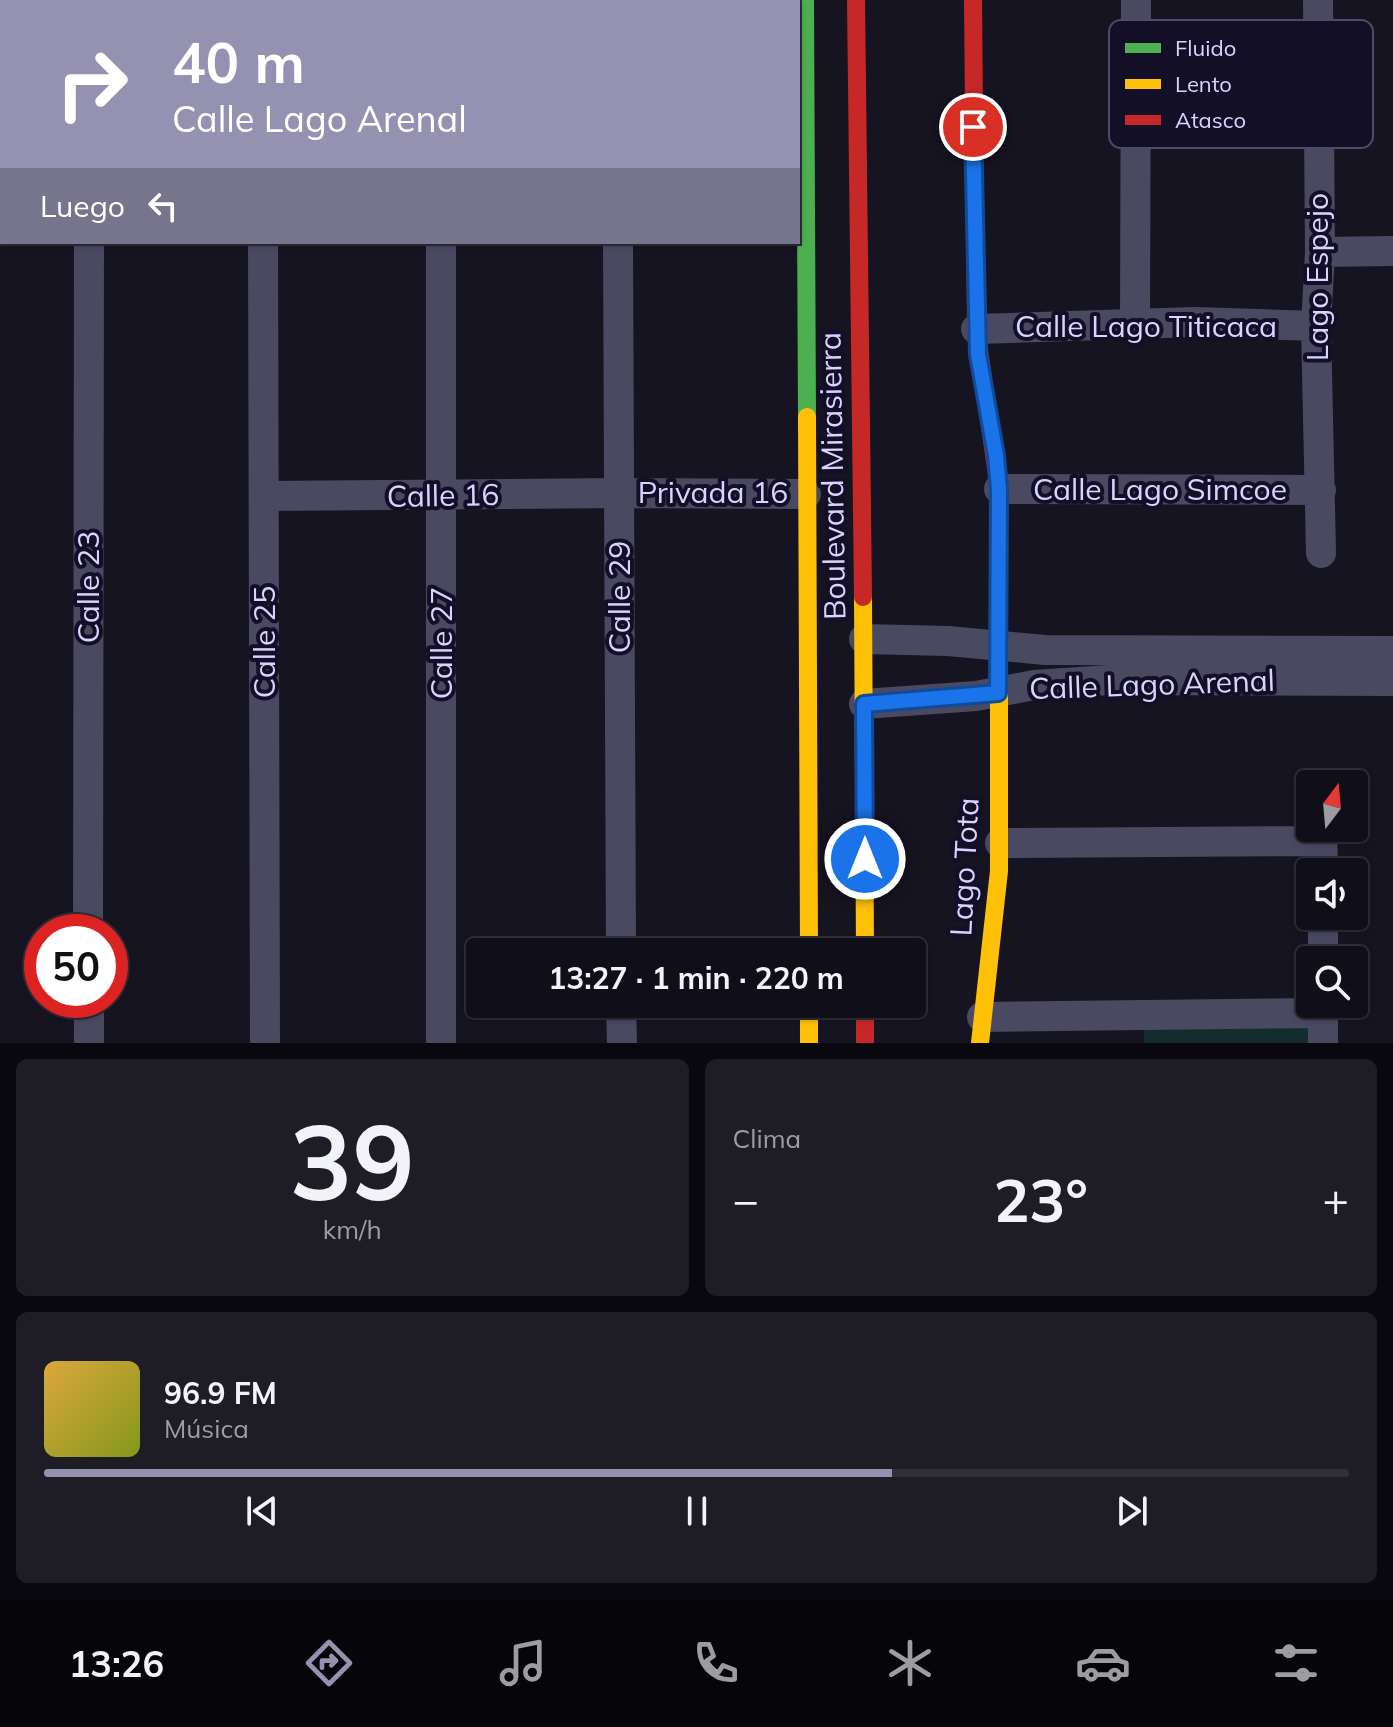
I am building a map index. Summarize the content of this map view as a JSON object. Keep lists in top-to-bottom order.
{
  "streets": {
    "main road": ["Boulevard Mirasierra", "Lago Tota"],
    "street": [
      "Lago Espejo",
      "Calle Lago Titicaca",
      "Calle Lago Simcoe",
      "Privada 16",
      "Calle 16",
      "Calle 23",
      "Calle 29",
      "Calle 25",
      "Calle 27",
      "Calle Lago Arenal"
    ]
  },
  "crossings": [
    ["Lago Espejo", "Calle Lago Titicaca"],
    ["Lago Espejo", "Calle Lago Simcoe"],
    ["Calle Lago Titicaca", "Lago Tota"],
    ["Boulevard Mirasierra", "Privada 16"],
    ["Boulevard Mirasierra", "Calle Lago Arenal"],
    ["Calle Lago Simcoe", "Lago Tota"],
    ["Privada 16", "Calle 16"],
    ["Privada 16", "Calle 29"],
    ["Calle 16", "Calle 29"],
    ["Calle 16", "Calle 25"],
    ["Calle 16", "Calle 27"],
    ["Calle Lago Arenal", "Lago Tota"]
  ],
  "legend": ["Fluido", "Lento", "Atasco"],
  "north": "top",
  "page": {
    "turn": ["40 m", "Calle Lago Arenal"],
    "then": "Luego",
    "limit": "50",
    "trip": "13:27 · 1 min · 220 m",
    "tile": [
      ["39", "km/h"],
      "Clima"
    ],
    "heat": ["−", "23°", "+"],
    "song": ["96.9 FM", "Música"],
    "tabs": "13:26"
  }
}
